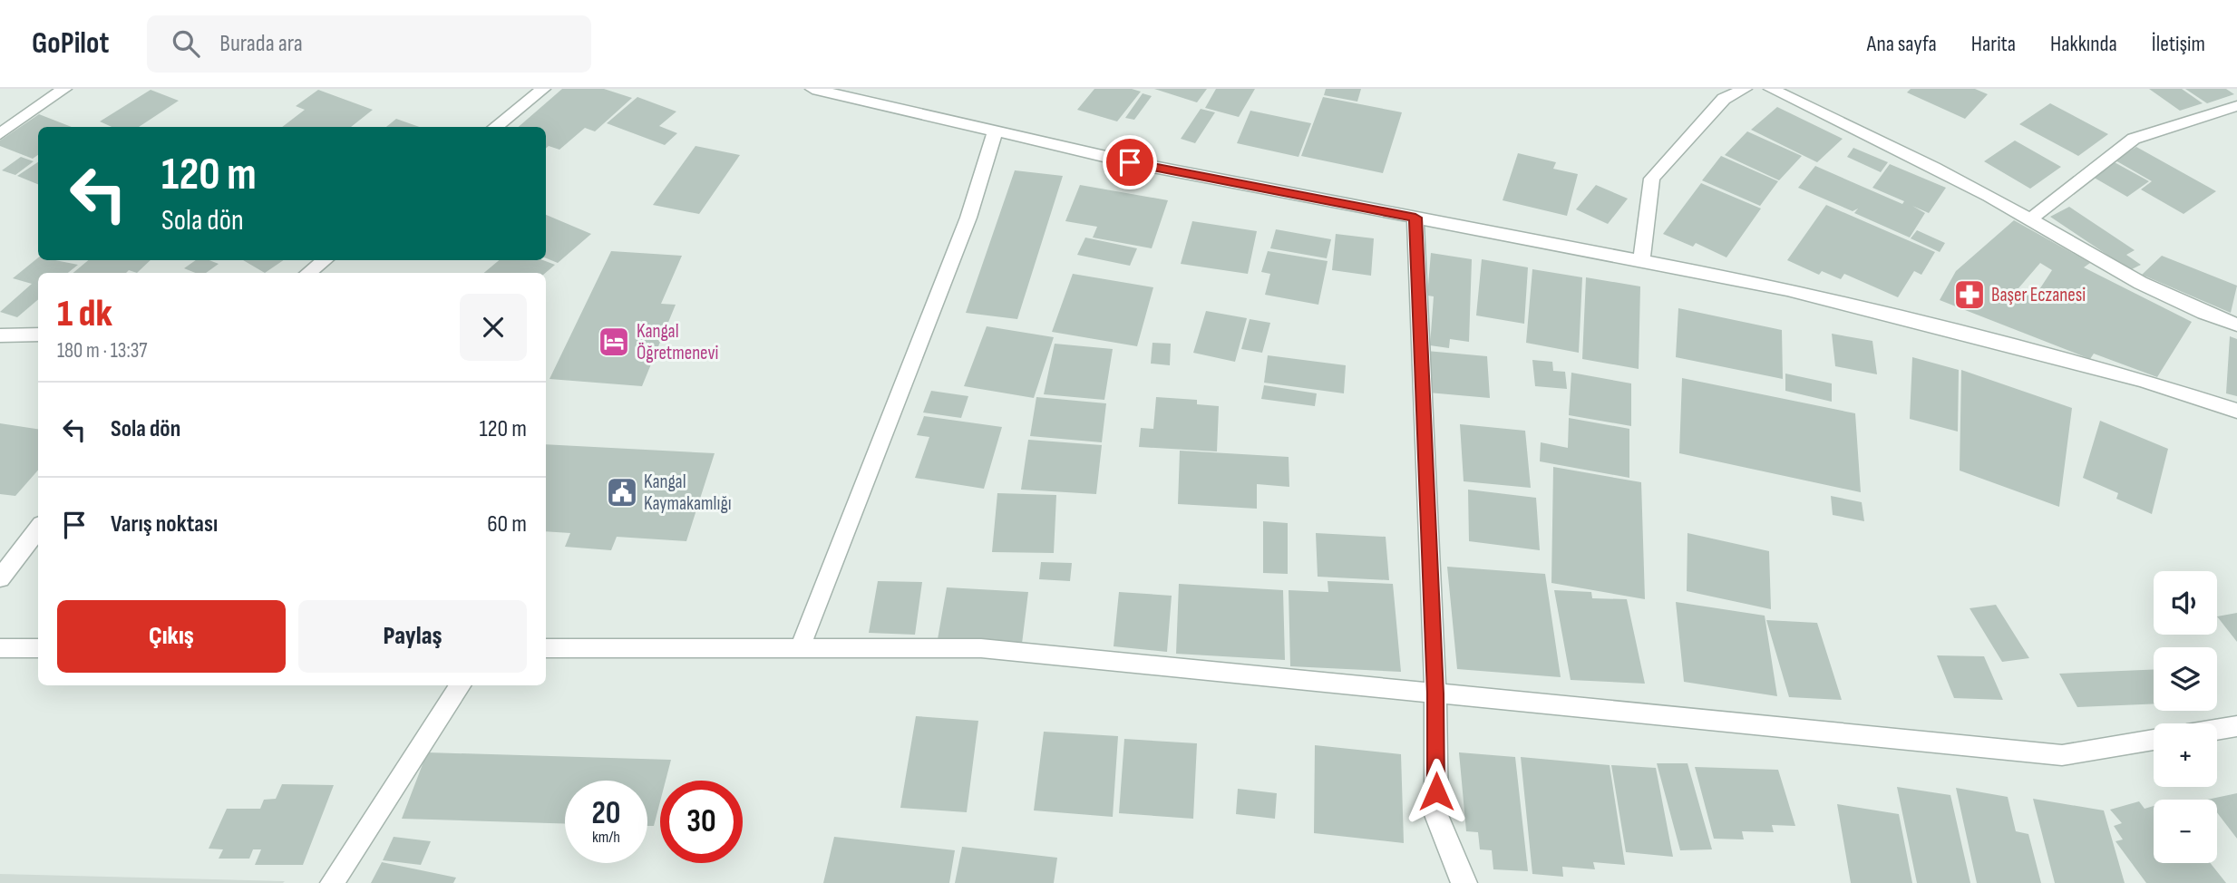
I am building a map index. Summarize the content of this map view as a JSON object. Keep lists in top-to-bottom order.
{
  "places": {
    "pharmacy": ["Başer Eczanesi"],
    "hotel": ["Kangal Öğretmenevi"],
    "public building": ["Kangal Kaymakamlığı"]
  },
  "page": {
    "header": "GoPilot",
    "search": "Burada ara",
    "nav": [
      "Ana sayfa",
      "Harita",
      "Hakkında",
      "İletişim"
    ],
    "turn": ["120 m", "Sola dön"],
    "heading": ["1 dk", "180 m · 13:37"],
    "list": [
      {
        "name": "Sola dön",
        "value": "120 m"
      },
      {
        "name": "Varış noktası",
        "value": "60 m"
      }
    ],
    "map_buttons": ["+", "−"],
    "buttons": ["Çıkış", "Paylaş"],
    "speed": "20 km/h",
    "limit": "30"
  }
}
